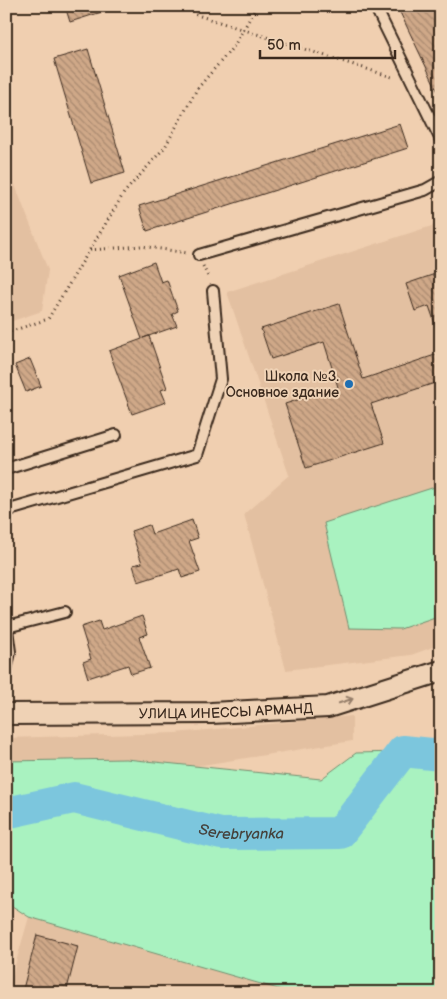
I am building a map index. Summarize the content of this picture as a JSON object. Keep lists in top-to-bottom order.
{
  "streets": {
    "street": ["УЛИЦА ИНЕССЫ АРМАНД"]
  },
  "one_way": ["УЛИЦА ИНЕССЫ АРМАНД"],
  "water": ["Serebryanka"],
  "places": ["Школа №3. Основное здание"],
  "scale_bar": "50 m"
}
